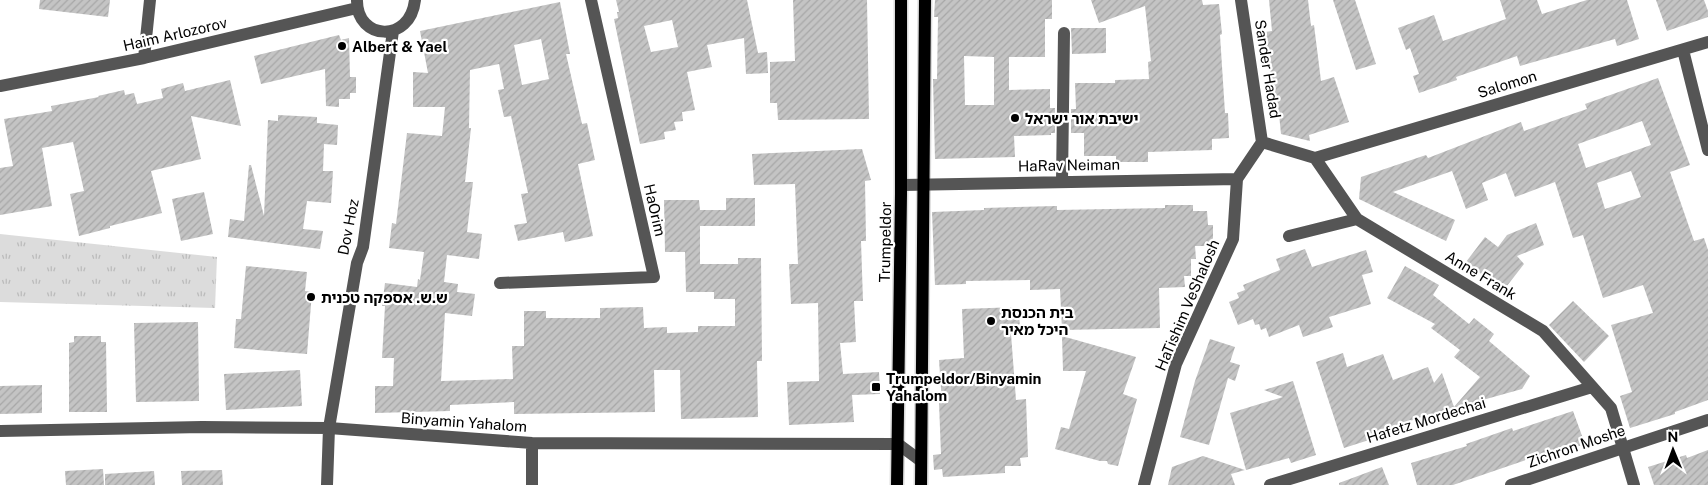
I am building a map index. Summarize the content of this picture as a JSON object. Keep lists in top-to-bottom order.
{
  "streets": {
    "main road": ["Trumpeldor"],
    "street": [
      "Haim Arlozorov",
      "Sander Hadad",
      "Salomon",
      "HaRav Neiman",
      "HaOrim",
      "Dov Hoz",
      "Anne Frank",
      "HaTishim VeShalosh",
      "Hafetz Mordechai",
      "Binyamin Yahalom",
      "Zichron Moshe"
    ]
  },
  "crossings": [
    ["Salomon", "Anne Frank"],
    ["HaRav Neiman", "Trumpeldor"],
    ["HaRav Neiman", "HaTishim VeShalosh"],
    ["Dov Hoz", "Binyamin Yahalom"],
    ["Trumpeldor", "Binyamin Yahalom"],
    ["Anne Frank", "Hafetz Mordechai"],
    ["Anne Frank", "Zichron Moshe"]
  ],
  "places": {
    "other": [
      "Albert & Yael",
      "ישיבת אור ישראל",
      "ש.ש. אספקה טכנית",
      "בית הכנסת היכל מאיר"
    ],
    "transit": ["Trumpeldor/Binyamin Yahalom"]
  },
  "north": "top"
}
